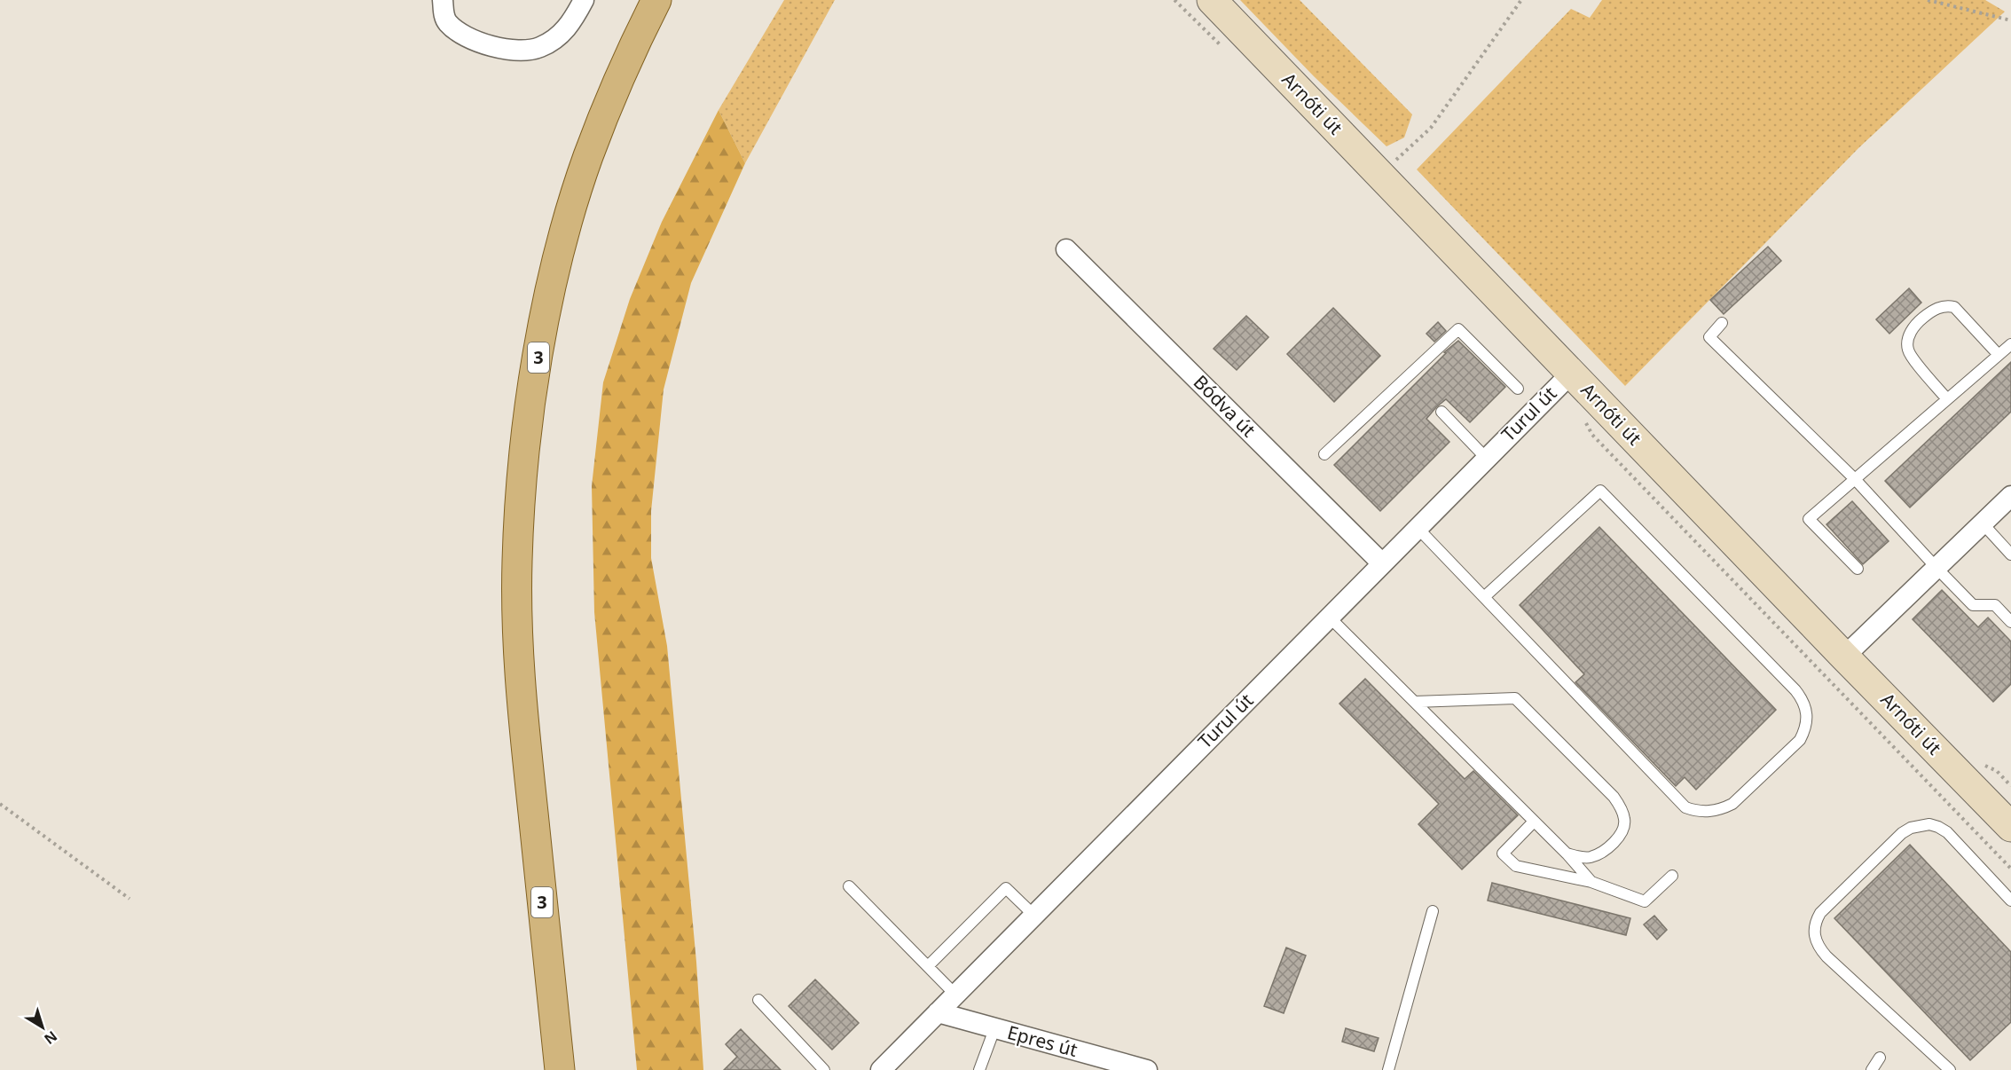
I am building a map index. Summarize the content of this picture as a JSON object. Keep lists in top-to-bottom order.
{
  "streets": {
    "main road": ["Arnóti út", "3"],
    "street": ["Bódva út", "Turul út", "Epres út"]
  },
  "crossings": [
    ["Arnóti út", "Turul út"],
    ["Bódva út", "Turul út"],
    ["Turul út", "Epres út"]
  ],
  "north": "bottom right"
}
